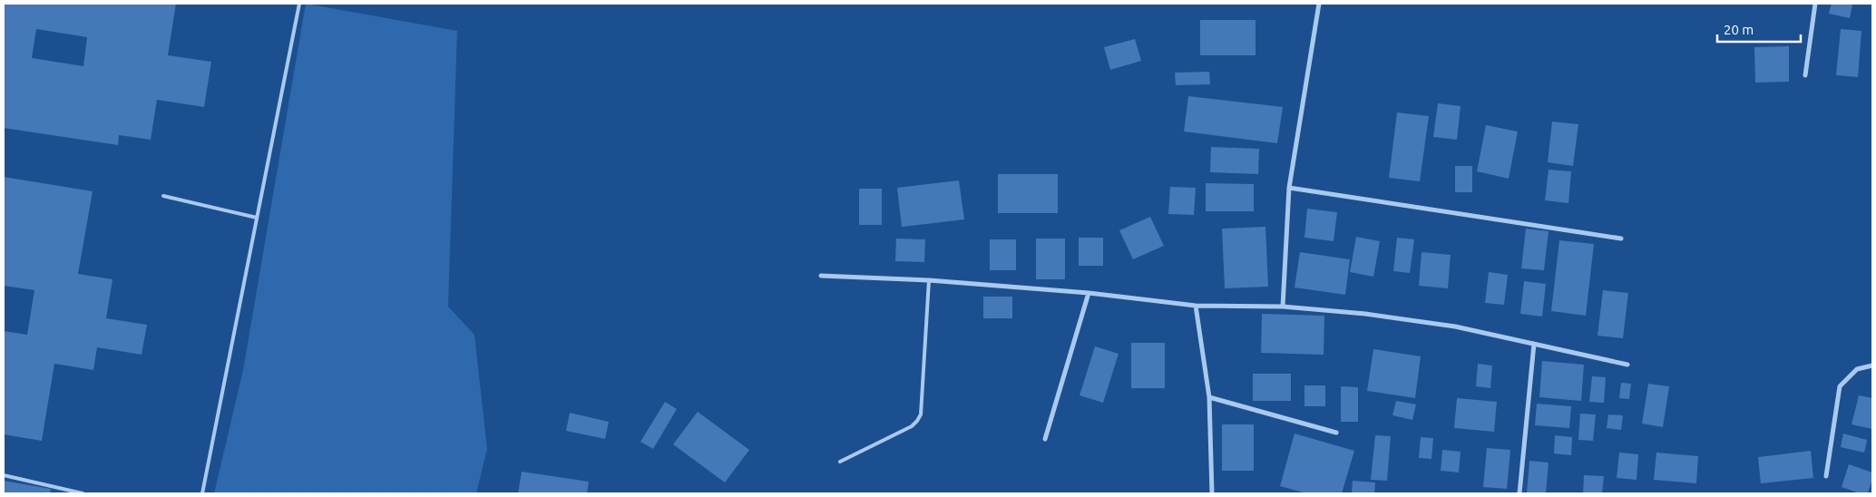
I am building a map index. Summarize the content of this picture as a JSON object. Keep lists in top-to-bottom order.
{
  "scale_bar": "20 m"
}
